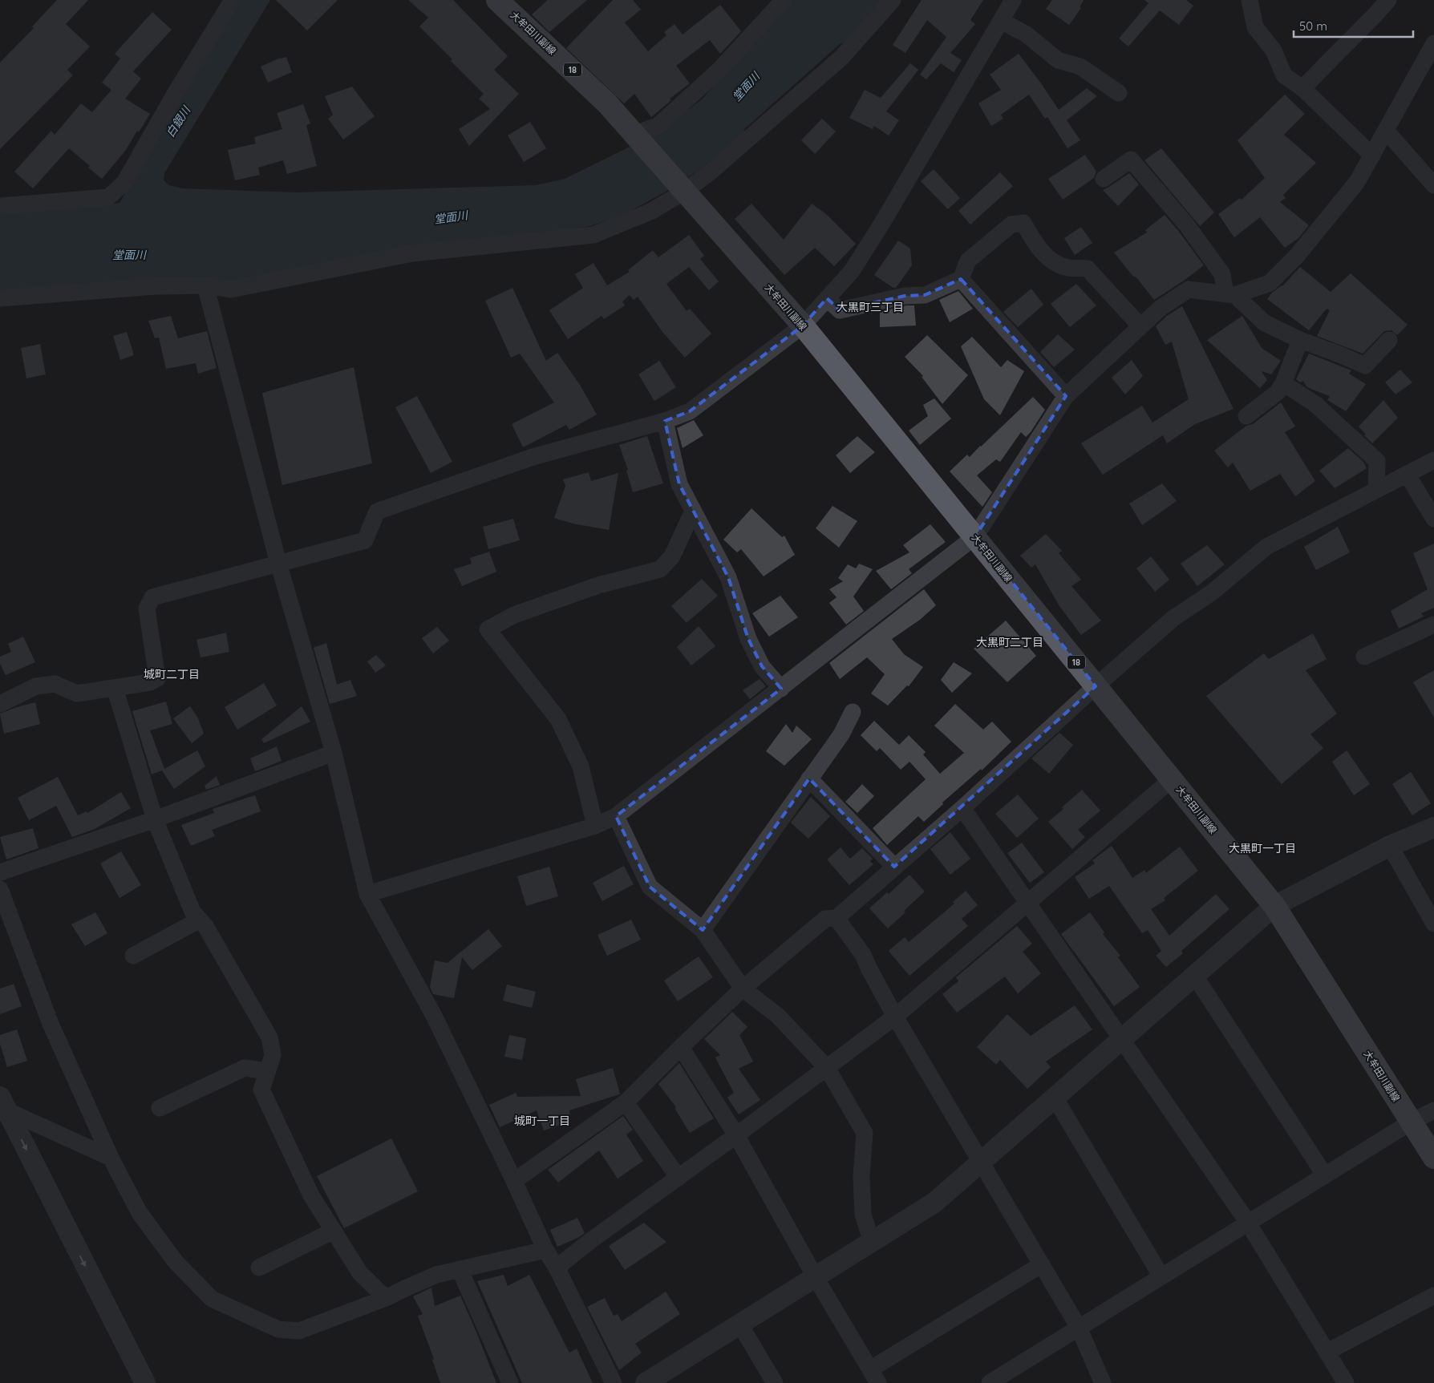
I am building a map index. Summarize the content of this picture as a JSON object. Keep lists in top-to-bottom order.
{
  "streets": {
    "main road": ["大牟田川副線", "18"]
  },
  "districts": [
    "大黒町三丁目",
    "大黒町二丁目",
    "城町二丁目",
    "大黒町一丁目",
    "城町一丁目"
  ],
  "water": ["堂面川", "白銀川"],
  "scale_bar": "50 m"
}
